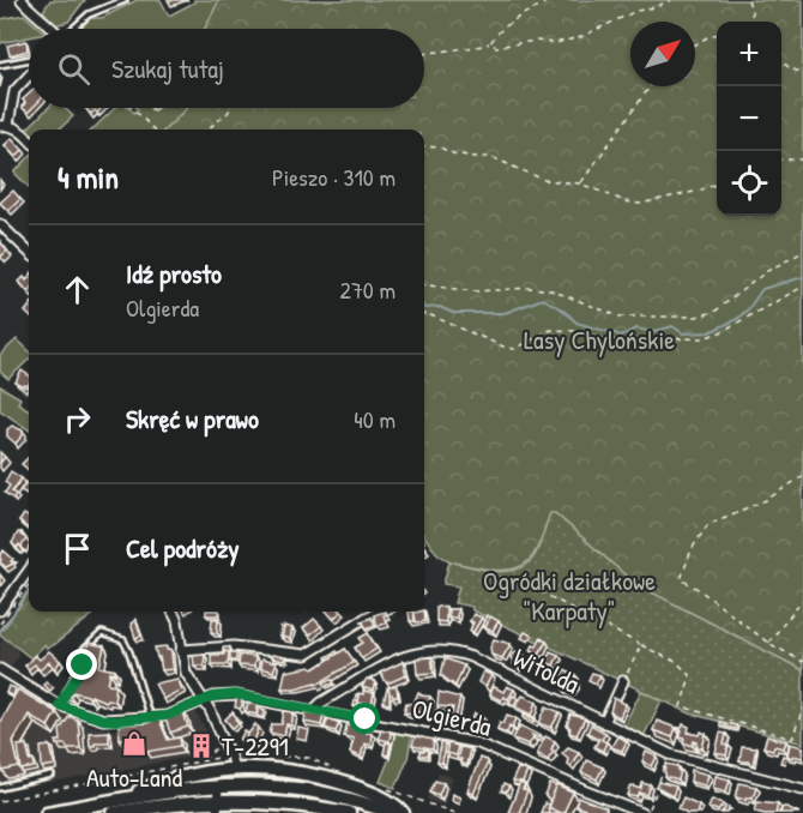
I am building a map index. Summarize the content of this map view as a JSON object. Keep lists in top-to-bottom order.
{
  "streets": {
    "street": ["Witolda", "Olgierda"]
  },
  "crossings": [
    ["Witolda", "Olgierda"]
  ],
  "parks": ["Lasy Chylońskie", "Ogródki działkowe \"Karpaty\""],
  "places": {
    "shop": ["Auto-Land"],
    "building": ["T-2291"]
  },
  "north": "top right",
  "page": {
    "map_buttons": ["+", "−"],
    "search": "Szukaj tutaj",
    "heading": ["4 min", "Pieszo · 310 m"],
    "list": [
      ["Idź prosto", "Olgierda", "270 m"],
      ["Skręć w prawo", "40 m"],
      "Cel podróży"
    ]
  }
}
